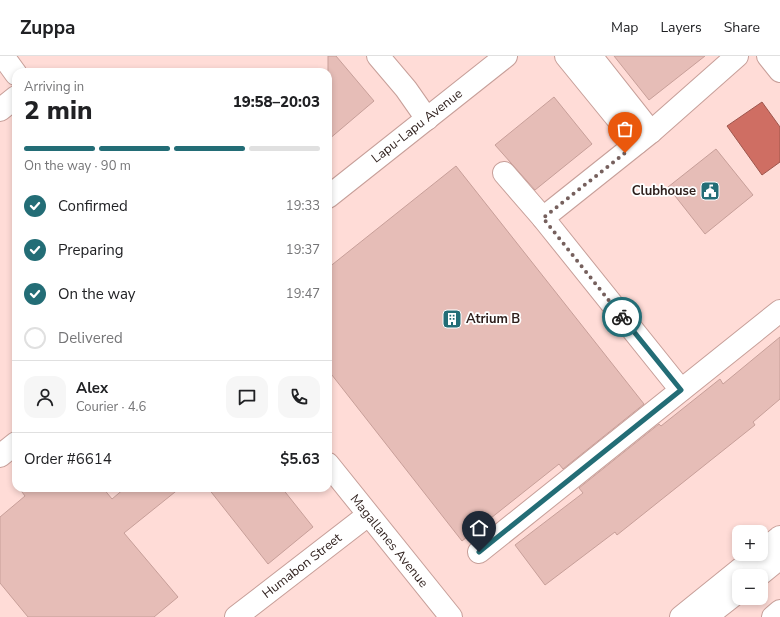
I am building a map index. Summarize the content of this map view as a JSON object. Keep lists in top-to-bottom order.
{
  "streets": {
    "main road": ["Lapu-Lapu Avenue", "Magallanes Avenue", "Humabon Street"]
  },
  "crossings": [
    ["Magallanes Avenue", "Humabon Street"]
  ],
  "places": {
    "public building": ["Clubhouse"],
    "building": ["Atrium B"]
  },
  "page": {
    "header": "Zuppa",
    "nav": ["Map", "Layers", "Share"],
    "heading": ["2 min", "Arriving in", "19:58–20:03"],
    "panel": [
      "Alex",
      "Courier · 4.6",
      "Order #6614",
      "$5.63"
    ],
    "bar": "On the way · 90 m",
    "list": [
      ["Confirmed", "19:33"],
      ["Preparing", "19:37"],
      ["On the way", "19:47"],
      "Delivered"
    ],
    "map_buttons": ["+", "−"]
  }
}
